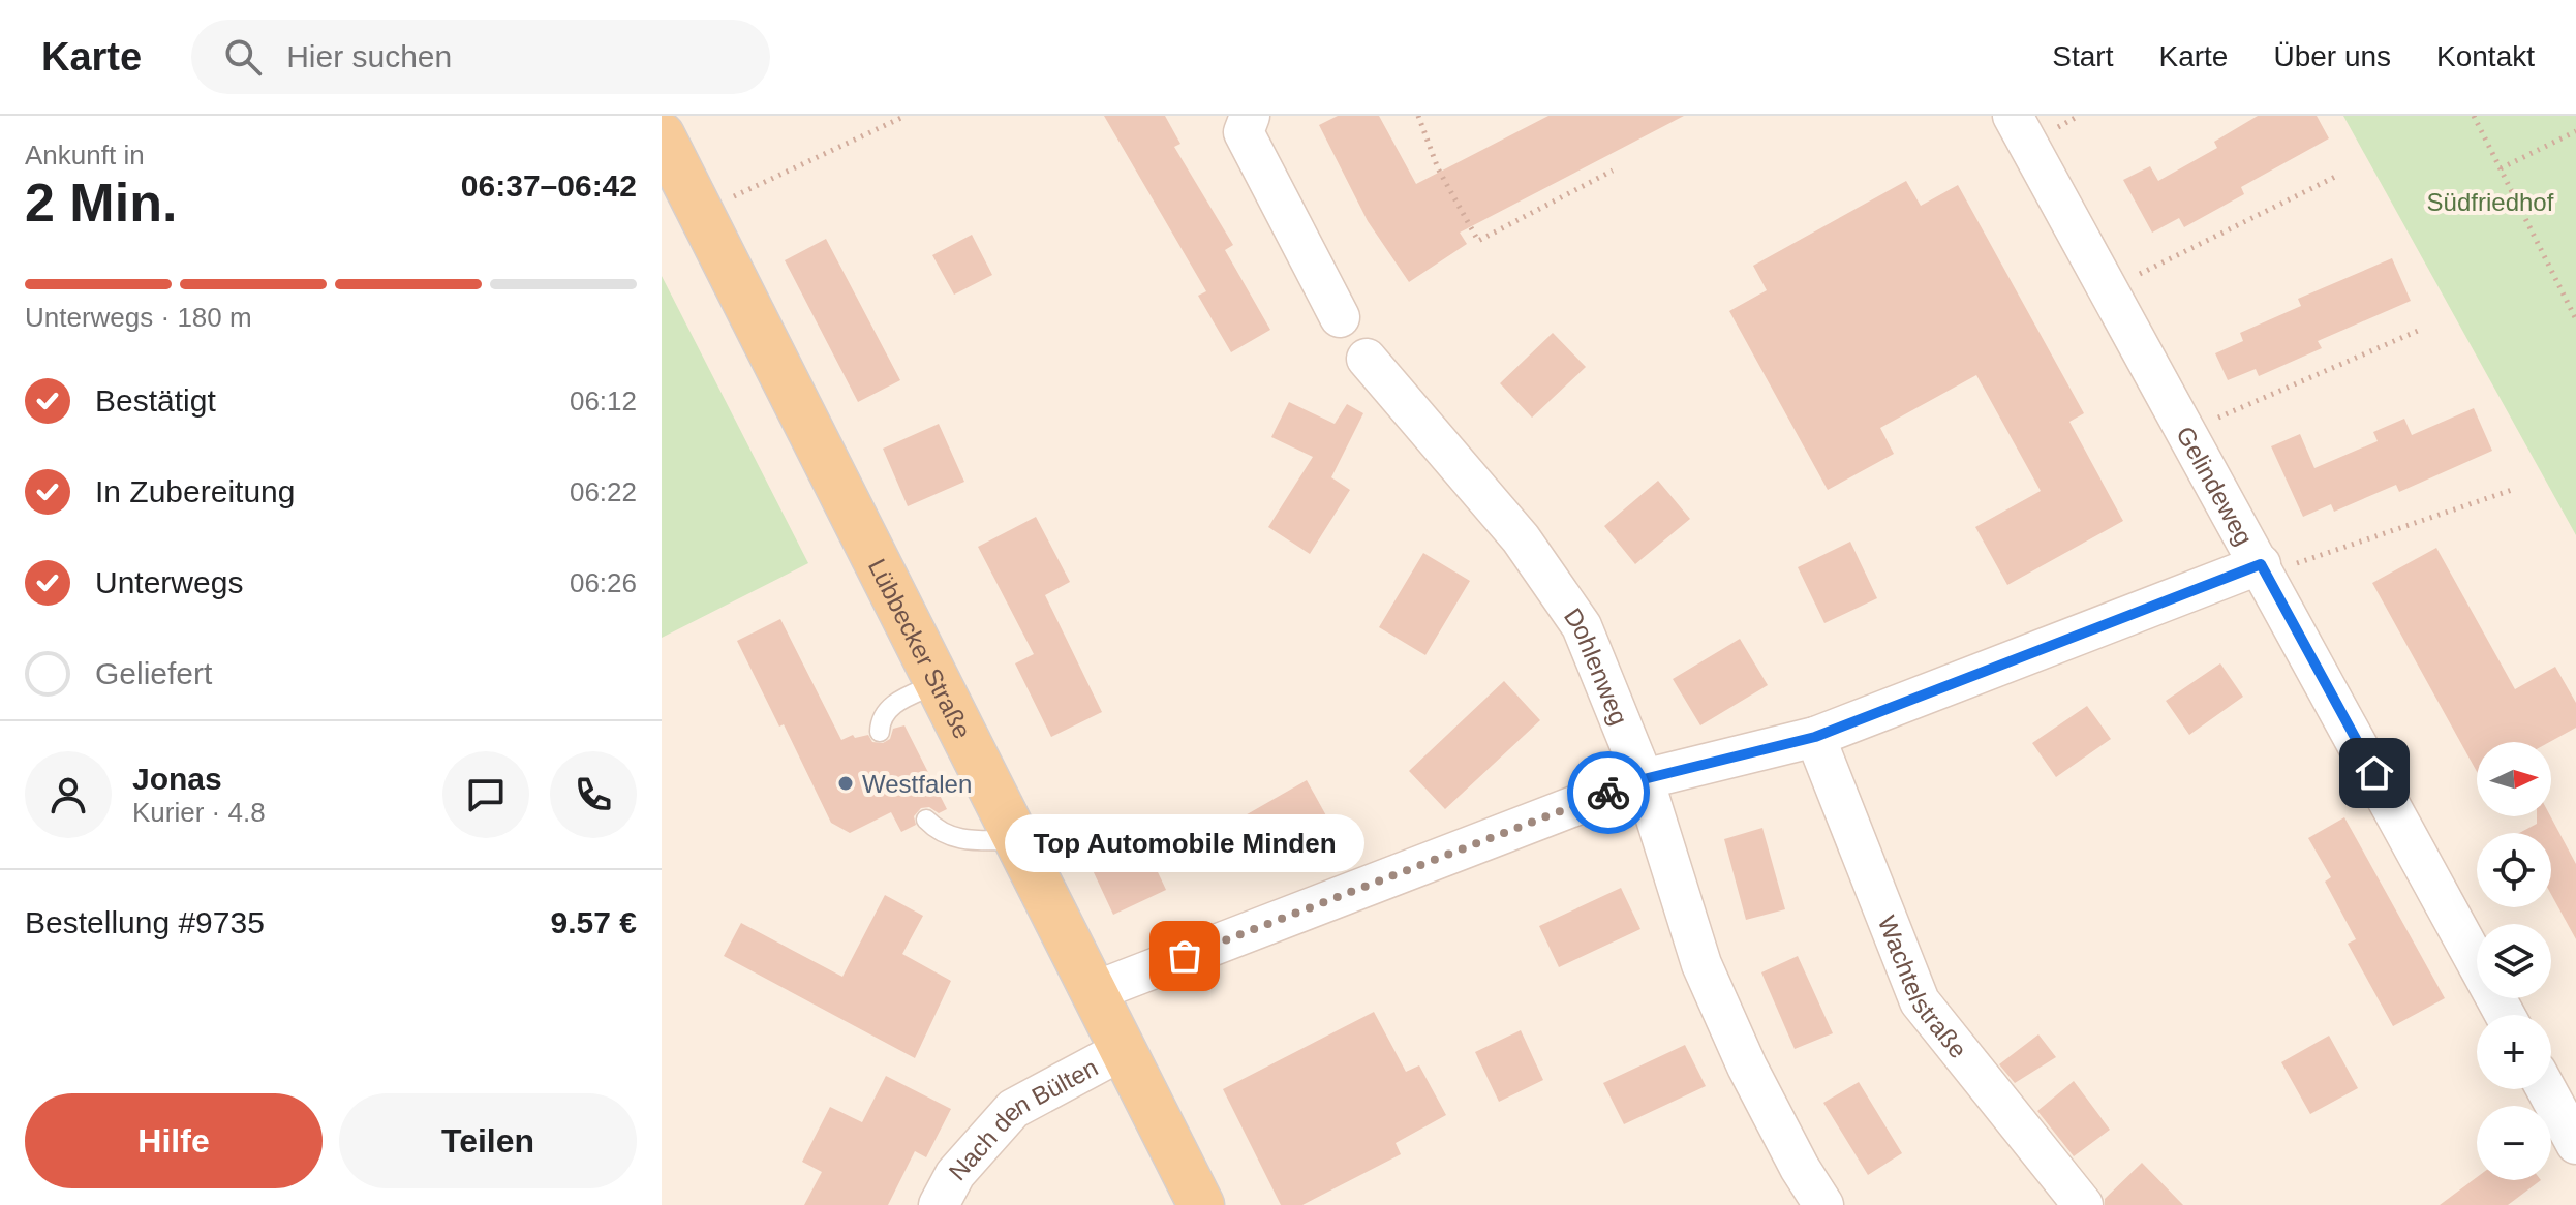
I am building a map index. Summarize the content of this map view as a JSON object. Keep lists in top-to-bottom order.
{
  "streets": {
    "main road": ["Lübbecker Straße"],
    "street": [
      "Gelindeweg",
      "Dohlenweg",
      "Wachtelstraße",
      "Nach den Bülten"
    ]
  },
  "crossings": [
    ["Lübbecker Straße", "Nach den Bülten"]
  ],
  "parks": ["Südfriedhof"],
  "places": ["Westfalen", "Top Automobile Minden"],
  "north": "right",
  "page": {
    "header": "Karte",
    "search": "Hier suchen",
    "nav": [
      "Start",
      "Karte",
      "Über uns",
      "Kontakt"
    ],
    "heading": ["2 Min.", "Ankunft in", "06:37–06:42"],
    "panel": [
      "Jonas",
      "Kurier · 4.8",
      "Bestellung #9735",
      "9.57 €"
    ],
    "bar": "Unterwegs · 180 m",
    "list": [
      ["Bestätigt", "06:12"],
      ["In Zubereitung", "06:22"],
      ["Unterwegs", "06:26"],
      "Geliefert"
    ],
    "map_buttons": ["+", "−"],
    "bubble": "Top Automobile Minden",
    "buttons": ["Hilfe", "Teilen"]
  }
}
